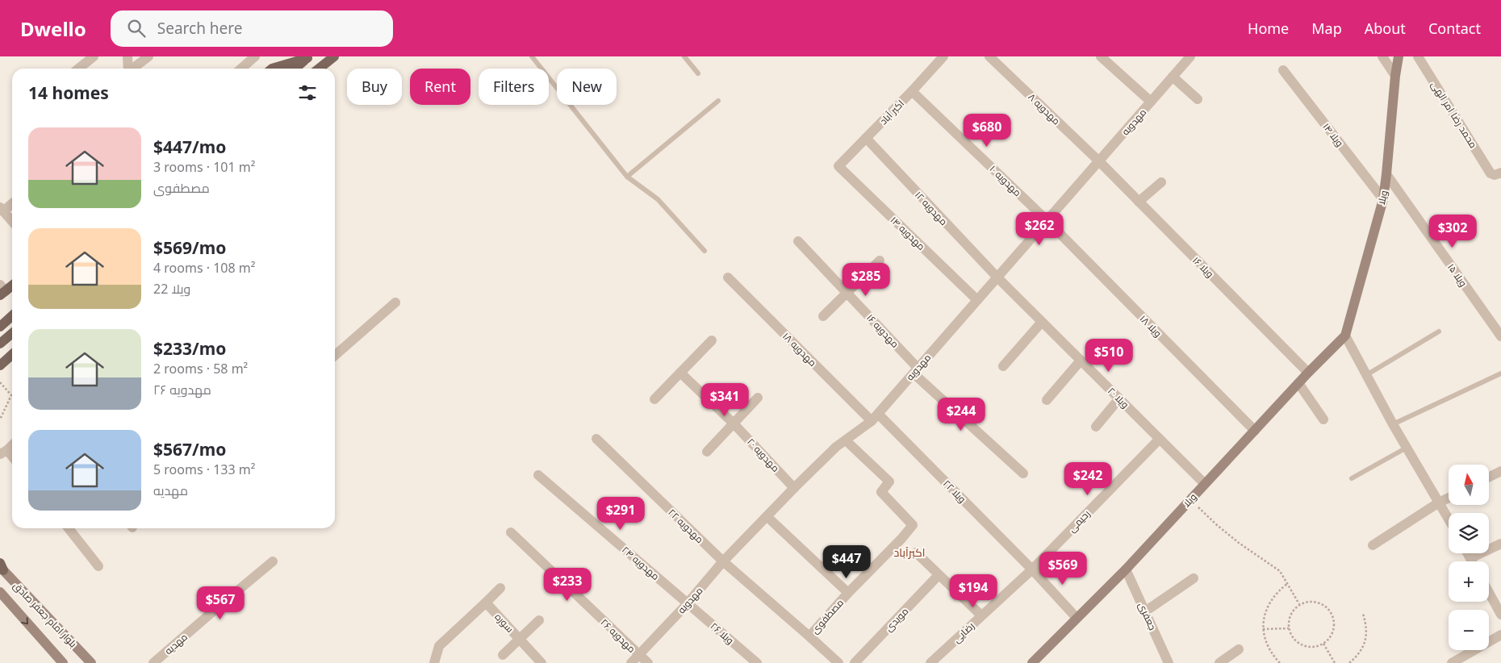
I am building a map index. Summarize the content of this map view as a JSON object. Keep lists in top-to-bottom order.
{
  "streets": {
    "street": [
      "مهدویه ۸",
      "اکبر آباد",
      "محمد رضا امر الهی",
      "مهدویه",
      "ویلا ۱۴",
      "مهدویه ۱۰",
      "ویلا",
      "مهدویه ۱۲",
      "مهدویه ۱۴",
      "ویلا ۱۶",
      "ویلا ۱۵",
      "ویلا ۱۸",
      "مهدویه ۱۶",
      "مهدویه ۱۸",
      "ویلا ۲۰",
      "مهدویه ۲۰",
      "ویلا ۲۲",
      "رحیمی",
      "مهدویه ۲۲",
      "مهدویه ۲۴",
      "بلوار امام جعفر صادق",
      "مصطفوی",
      "جعفری",
      "مویدی",
      "سوره",
      "رضایی",
      "ویلا ۲۶",
      "مهدویه ۲۶",
      "مهديه"
    ]
  },
  "crossings": [
    ["مهدویه ۸", "مهدویه"],
    ["مهدویه ۸", "ویلا ۱۶"],
    ["اکبر آباد", "مهدویه ۱۰"],
    ["اکبر آباد", "مهدویه ۱۲"],
    ["اکبر آباد", "مهدویه ۱۴"],
    ["مهدویه", "مهدویه ۱۰"],
    ["مهدویه", "مهدویه ۱۲"],
    ["مهدویه", "مهدویه ۱۴"],
    ["مهدویه", "ویلا ۱۶"],
    ["مهدویه", "ویلا ۱۸"],
    ["مهدویه", "مهدویه ۱۶"],
    ["مهدویه", "مهدویه ۱۸"],
    ["مهدویه", "ویلا ۲۰"],
    ["مهدویه", "مهدویه ۲۰"],
    ["مهدویه", "ویلا ۲۲"],
    ["مهدویه", "مهدویه ۲۲"],
    ["مهدویه", "مهدویه ۲۴"],
    ["مهدویه", "مصطفوی"],
    ["مهدویه", "ویلا ۲۶"],
    ["مهدویه", "مهدویه ۲۶"],
    ["ویلا ۱۴", "ویلا"],
    ["مهدویه ۱۰", "ویلا ۱۸"],
    ["ویلا", "ویلا ۱۶"],
    ["ویلا", "ویلا ۱۵"],
    ["ویلا", "ویلا ۱۸"],
    ["ویلا", "ویلا ۲۰"],
    ["ویلا", "ویلا ۲۲"],
    ["ویلا", "جعفری"],
    ["مهدویه ۱۲", "ویلا ۲۰"],
    ["مهدویه ۱۸", "ویلا ۲۲"],
    ["ویلا ۲۰", "رحیمی"],
    ["ویلا ۲۲", "رحیمی"],
    ["ویلا ۲۲", "رضایی"],
    ["رحیمی", "رضایی"],
    ["مهدویه ۲۲", "مصطفوی"],
    ["مهدویه ۲۴", "ویلا ۲۶"]
  ],
  "districts": ["اکبرآباد"],
  "north": "top",
  "page": {
    "header": "Dwello",
    "search": "Search here",
    "nav": [
      "Home",
      "Map",
      "About",
      "Contact"
    ],
    "chip": [
      "Buy",
      "Rent",
      "Filters",
      "New"
    ],
    "heading": "14 homes",
    "price": [
      "$680",
      "$262",
      "$302",
      "$285",
      "$510",
      "$341",
      "$244",
      "$242",
      "$291",
      "$447",
      "$569",
      "$233",
      "$194",
      "$567"
    ],
    "list": [
      {
        "name": "$447/mo",
        "note": "3 rooms · 101 m² · مصطفوی"
      },
      {
        "name": "$569/mo",
        "note": "4 rooms · 108 m² · ویلا 22"
      },
      {
        "name": "$233/mo",
        "note": "2 rooms · 58 m² · مهدویه ۲۶"
      },
      {
        "name": "$567/mo",
        "note": "5 rooms · 133 m² · مهديه"
      }
    ],
    "map_buttons": ["+", "−"]
  }
}
